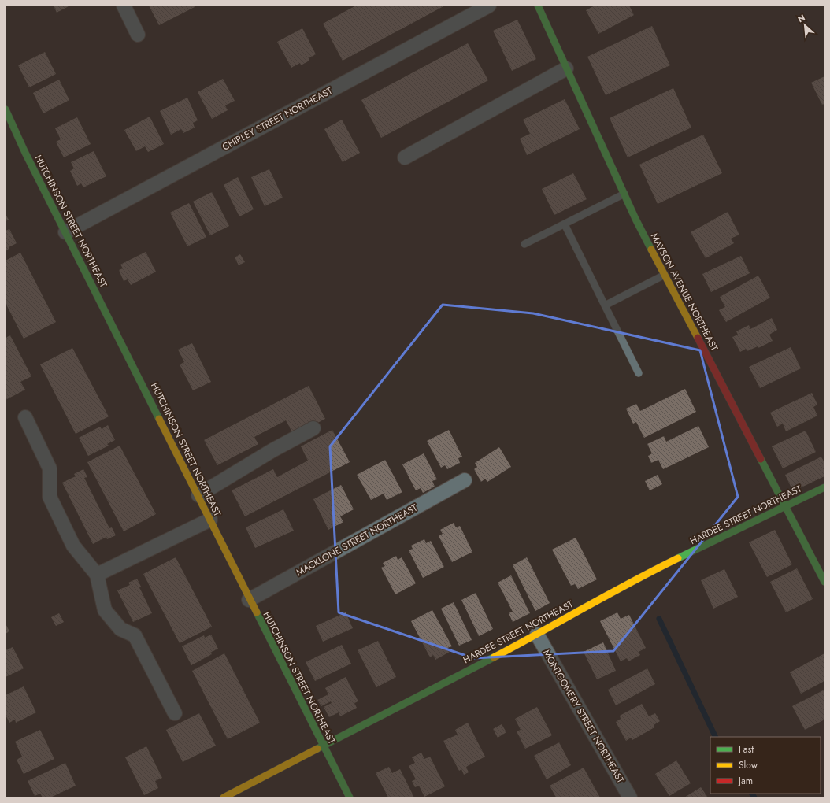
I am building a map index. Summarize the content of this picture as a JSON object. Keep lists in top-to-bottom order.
{
  "streets": {
    "street": [
      "CHIPLEY STREET NORTHEAST",
      "HUTCHINSON STREET NORTHEAST",
      "MAYSON AVENUE NORTHEAST",
      "HARDEE STREET NORTHEAST",
      "MACKLONE STREET NORTHEAST",
      "MONTGOMERY STREET NORTHEAST"
    ]
  },
  "crossings": [
    ["CHIPLEY STREET NORTHEAST", "HUTCHINSON STREET NORTHEAST"],
    ["HUTCHINSON STREET NORTHEAST", "HARDEE STREET NORTHEAST"],
    ["HUTCHINSON STREET NORTHEAST", "MACKLONE STREET NORTHEAST"],
    ["MAYSON AVENUE NORTHEAST", "HARDEE STREET NORTHEAST"],
    ["HARDEE STREET NORTHEAST", "MONTGOMERY STREET NORTHEAST"]
  ],
  "legend": ["Fast", "Slow", "Jam"],
  "north": "top left"
}
